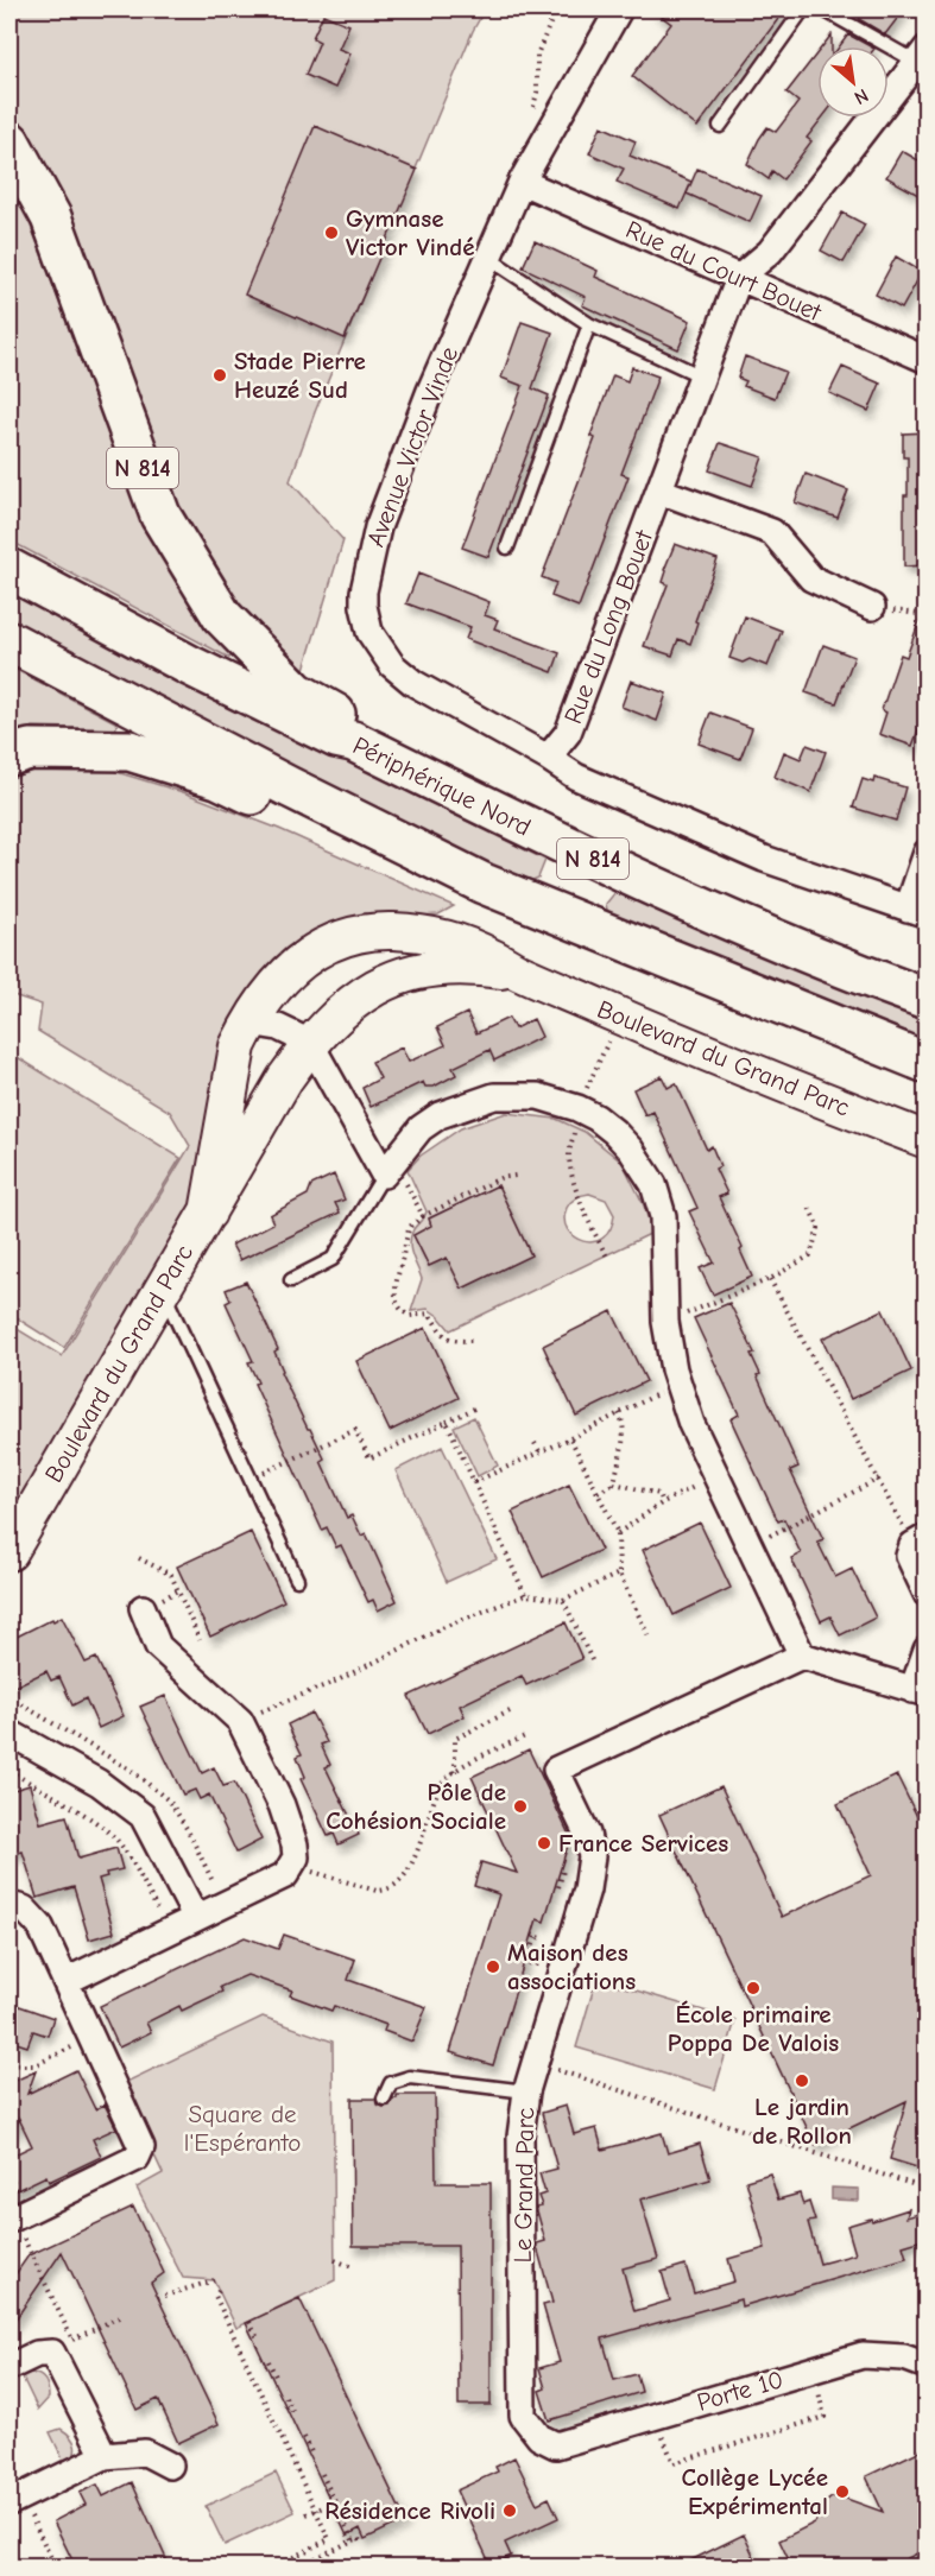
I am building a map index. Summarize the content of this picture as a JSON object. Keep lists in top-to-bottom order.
{
  "streets": {
    "highway": ["N 814", "Périphérique Nord"],
    "street": [
      "Rue du Court Bouet",
      "Avenue Victor Vinde",
      "Rue du Long Bouet",
      "Boulevard du Grand Parc",
      "Le Grand Parc",
      "Porte 10"
    ]
  },
  "crossings": [
    ["Rue du Court Bouet", "Avenue Victor Vinde"],
    ["Rue du Court Bouet", "Rue du Long Bouet"],
    ["Avenue Victor Vinde", "Rue du Long Bouet"],
    ["N 814", "Périphérique Nord"],
    ["Le Grand Parc", "Porte 10"]
  ],
  "parks": ["Square de l'Espéranto"],
  "places": [
    "Gymnase Victor Vindé",
    "Stade Pierre Heuzé Sud",
    "Pôle de Cohésion Sociale",
    "France Services",
    "Maison des associations",
    "École primaire Poppa De Valois",
    "Le jardin de Rollon",
    "Collège Lycée Expérimental",
    "Résidence Rivoli"
  ],
  "north": "bottom right"
}
